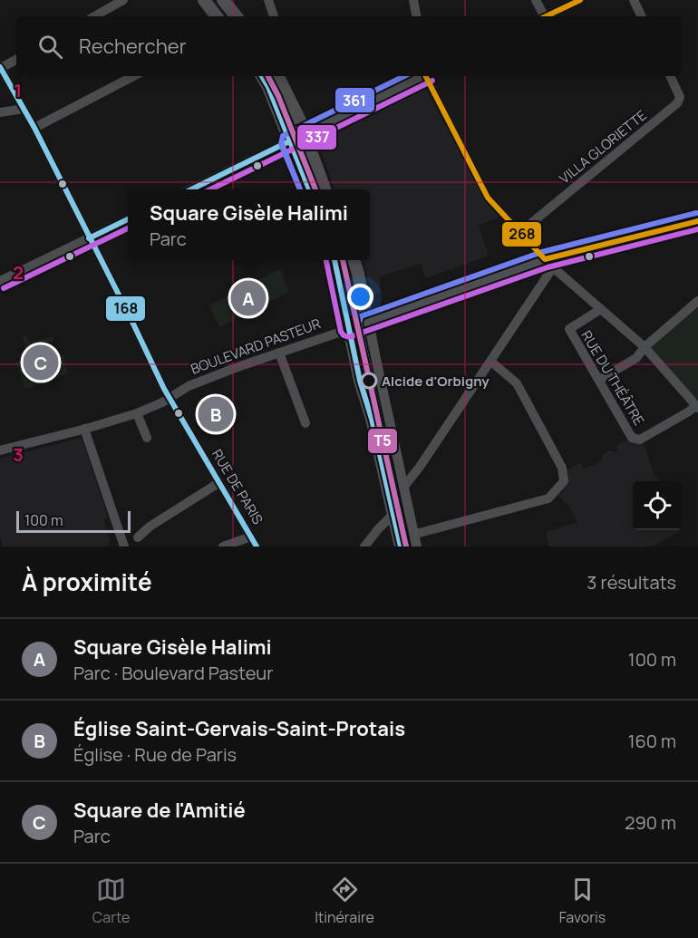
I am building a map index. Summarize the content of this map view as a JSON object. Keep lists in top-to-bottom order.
{
  "streets": {
    "main road": ["BOULEVARD PASTEUR"],
    "street": ["VILLA GLORIETTE", "RUE DU THÉÂTRE", "RUE DE PARIS"]
  },
  "crossings": [
    ["BOULEVARD PASTEUR", "RUE DE PARIS"]
  ],
  "places": ["Alcide d'Orbigny"],
  "lines": [
    "transit line 268",
    "transit line 168",
    "transit line T5",
    "transit line 361",
    "transit line 337"
  ],
  "scale_bar": "100 m",
  "page": {
    "search": "Rechercher",
    "popup": ["Square Gisèle Halimi", "Parc"],
    "pins": ["A", "C", "B"],
    "scale": "100 m",
    "heading": ["À proximité", "3 résultats"],
    "list": [
      {
        "mark": "A",
        "name": "Square Gisèle Halimi",
        "note": "Parc · Boulevard Pasteur",
        "value": "100 m"
      },
      {
        "mark": "B",
        "name": "Église Saint-Gervais-Saint-Protais",
        "note": "Église · Rue de Paris",
        "value": "160 m"
      },
      {
        "mark": "C",
        "name": "Square de l'Amitié",
        "note": "Parc",
        "value": "290 m"
      }
    ],
    "nav": ["Carte", "Itinéraire", "Favoris"]
  },
  "grid": {
    "rows": ["1", "2", "3"]
  }
}
